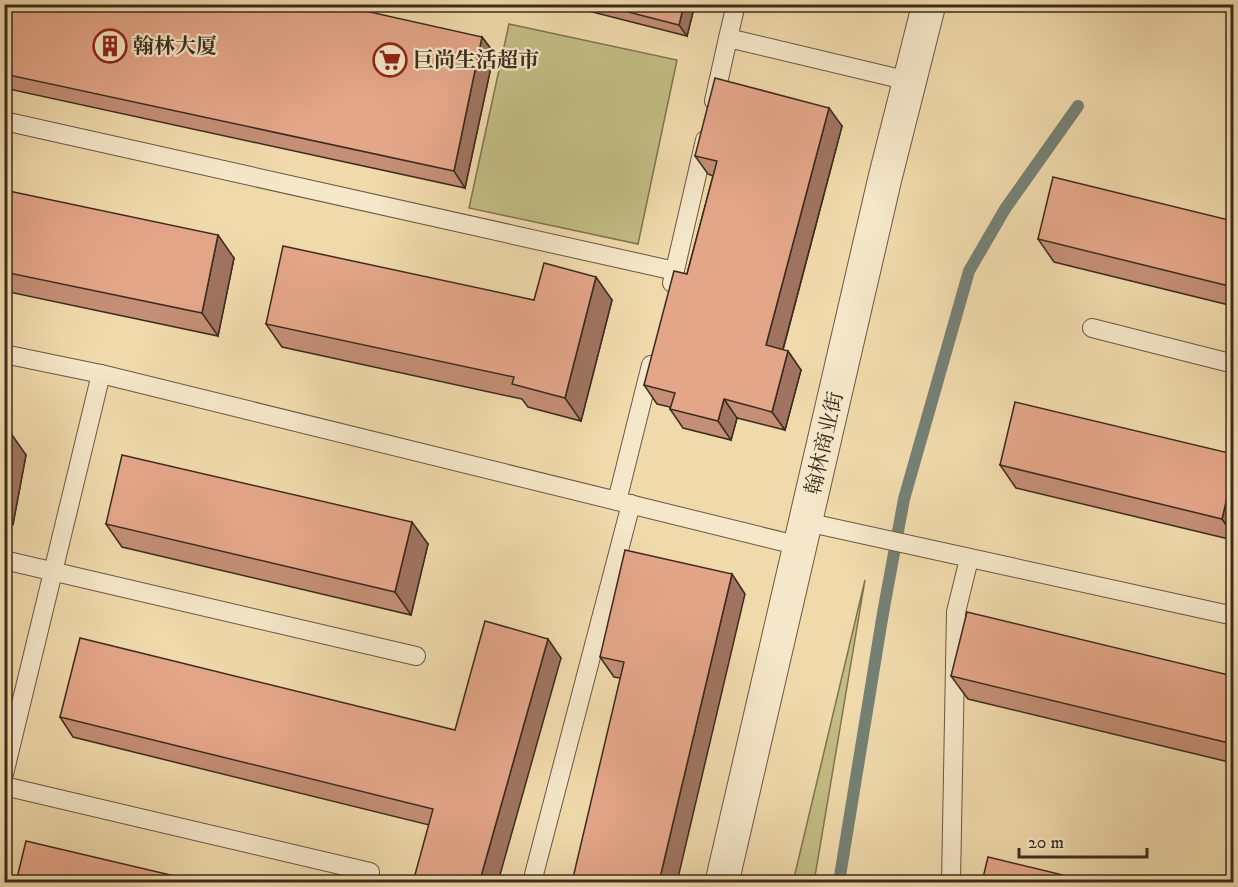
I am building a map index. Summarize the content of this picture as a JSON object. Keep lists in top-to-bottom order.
{
  "streets": {
    "street": ["翰林商业街"]
  },
  "places": {
    "building": ["翰林大厦"],
    "supermarket": ["巨尚生活超市"]
  },
  "scale_bar": "20 m"
}
